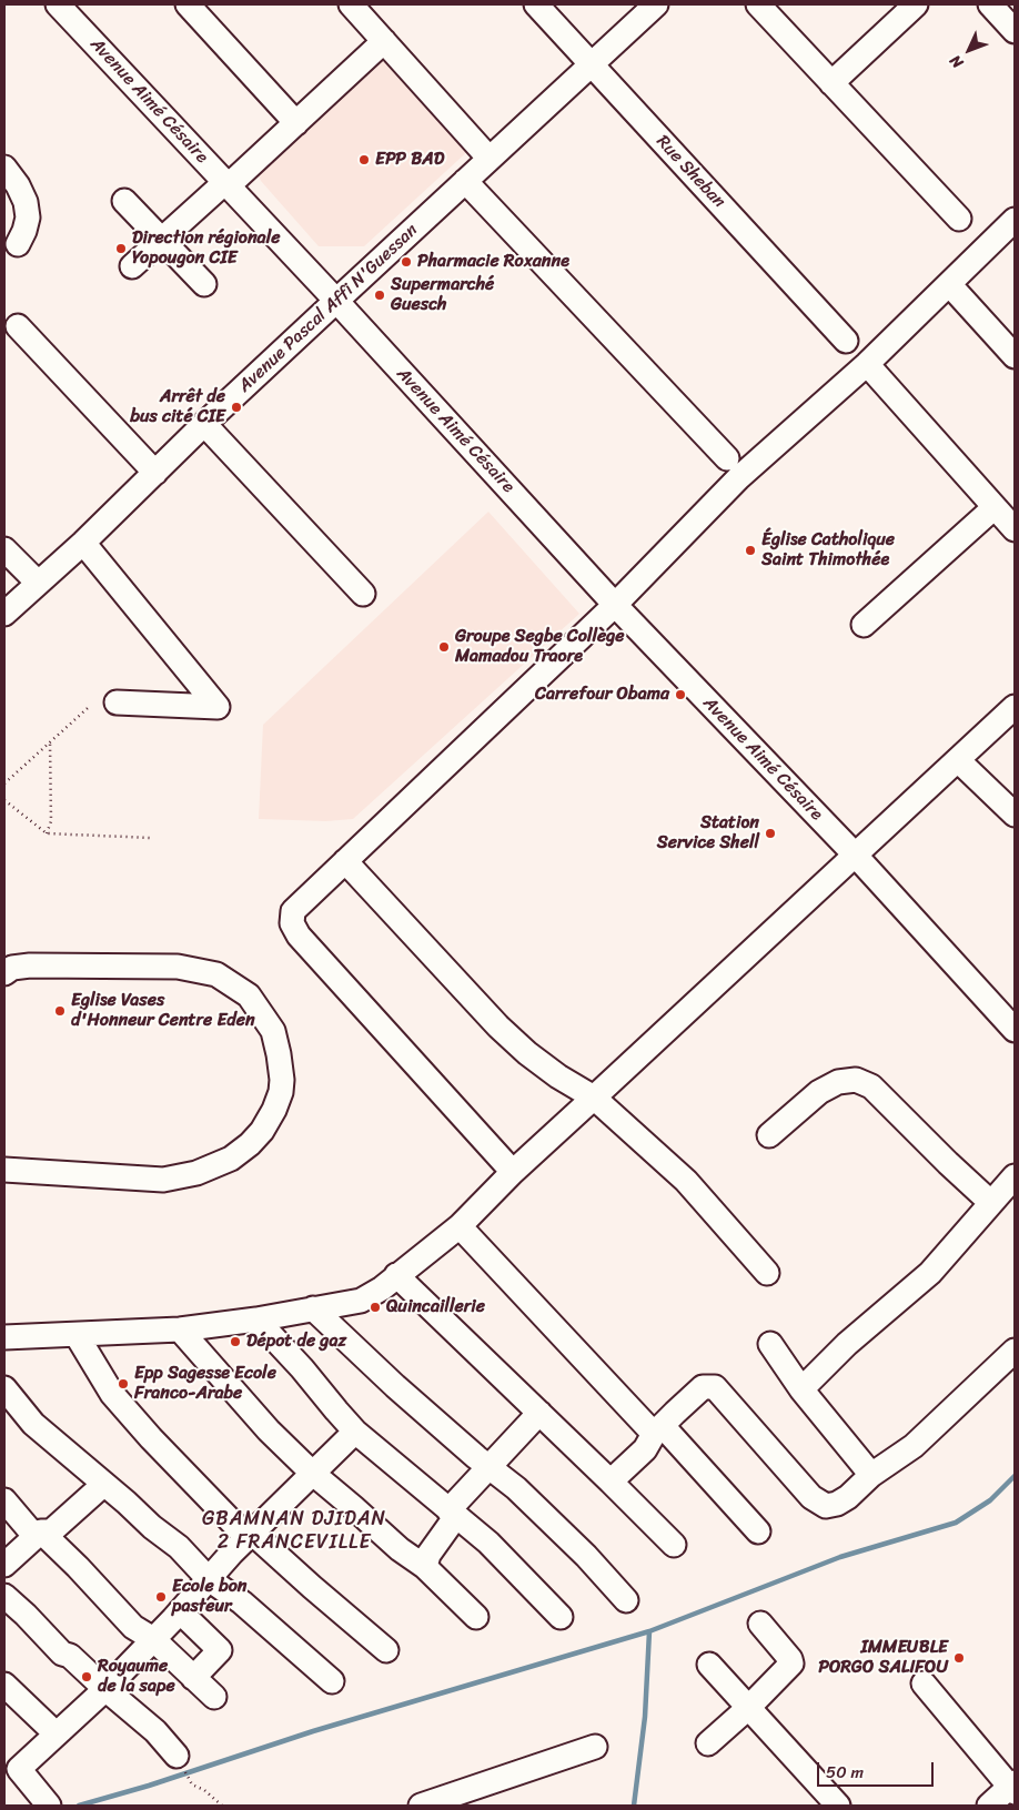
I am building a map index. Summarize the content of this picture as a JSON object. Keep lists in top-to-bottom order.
{
  "streets": {
    "street": ["Avenue Aimé Césaire", "Rue Sheban", "Avenue Pascal Affi N'Guessan"]
  },
  "crossings": [
    ["Avenue Aimé Césaire", "Avenue Pascal Affi N'Guessan"],
    ["Rue Sheban", "Avenue Pascal Affi N'Guessan"]
  ],
  "districts": ["GBAMNAN DJIDAN 2 FRANCEVILLE"],
  "places": [
    "EPP BAD",
    "Direction régionale Yopougon CIE",
    "Pharmacie Roxanne",
    "Supermarché Guesch",
    "Arrêt de bus cité CIE",
    "Église Catholique Saint Thimothée",
    "Groupe Segbe Collège Mamadou Traore",
    "Carrefour Obama",
    "Station Service Shell",
    "Eglise Vases d'Honneur Centre Eden",
    "Quincaillerie",
    "Dépot de gaz",
    "Epp Sagesse Ecole Franco-Arabe",
    "Ecole bon pasteur",
    "IMMEUBLE PORGO SALIFOU",
    "Royaume de la sape"
  ],
  "scale_bar": "50 m",
  "north": "bottom left"
}
